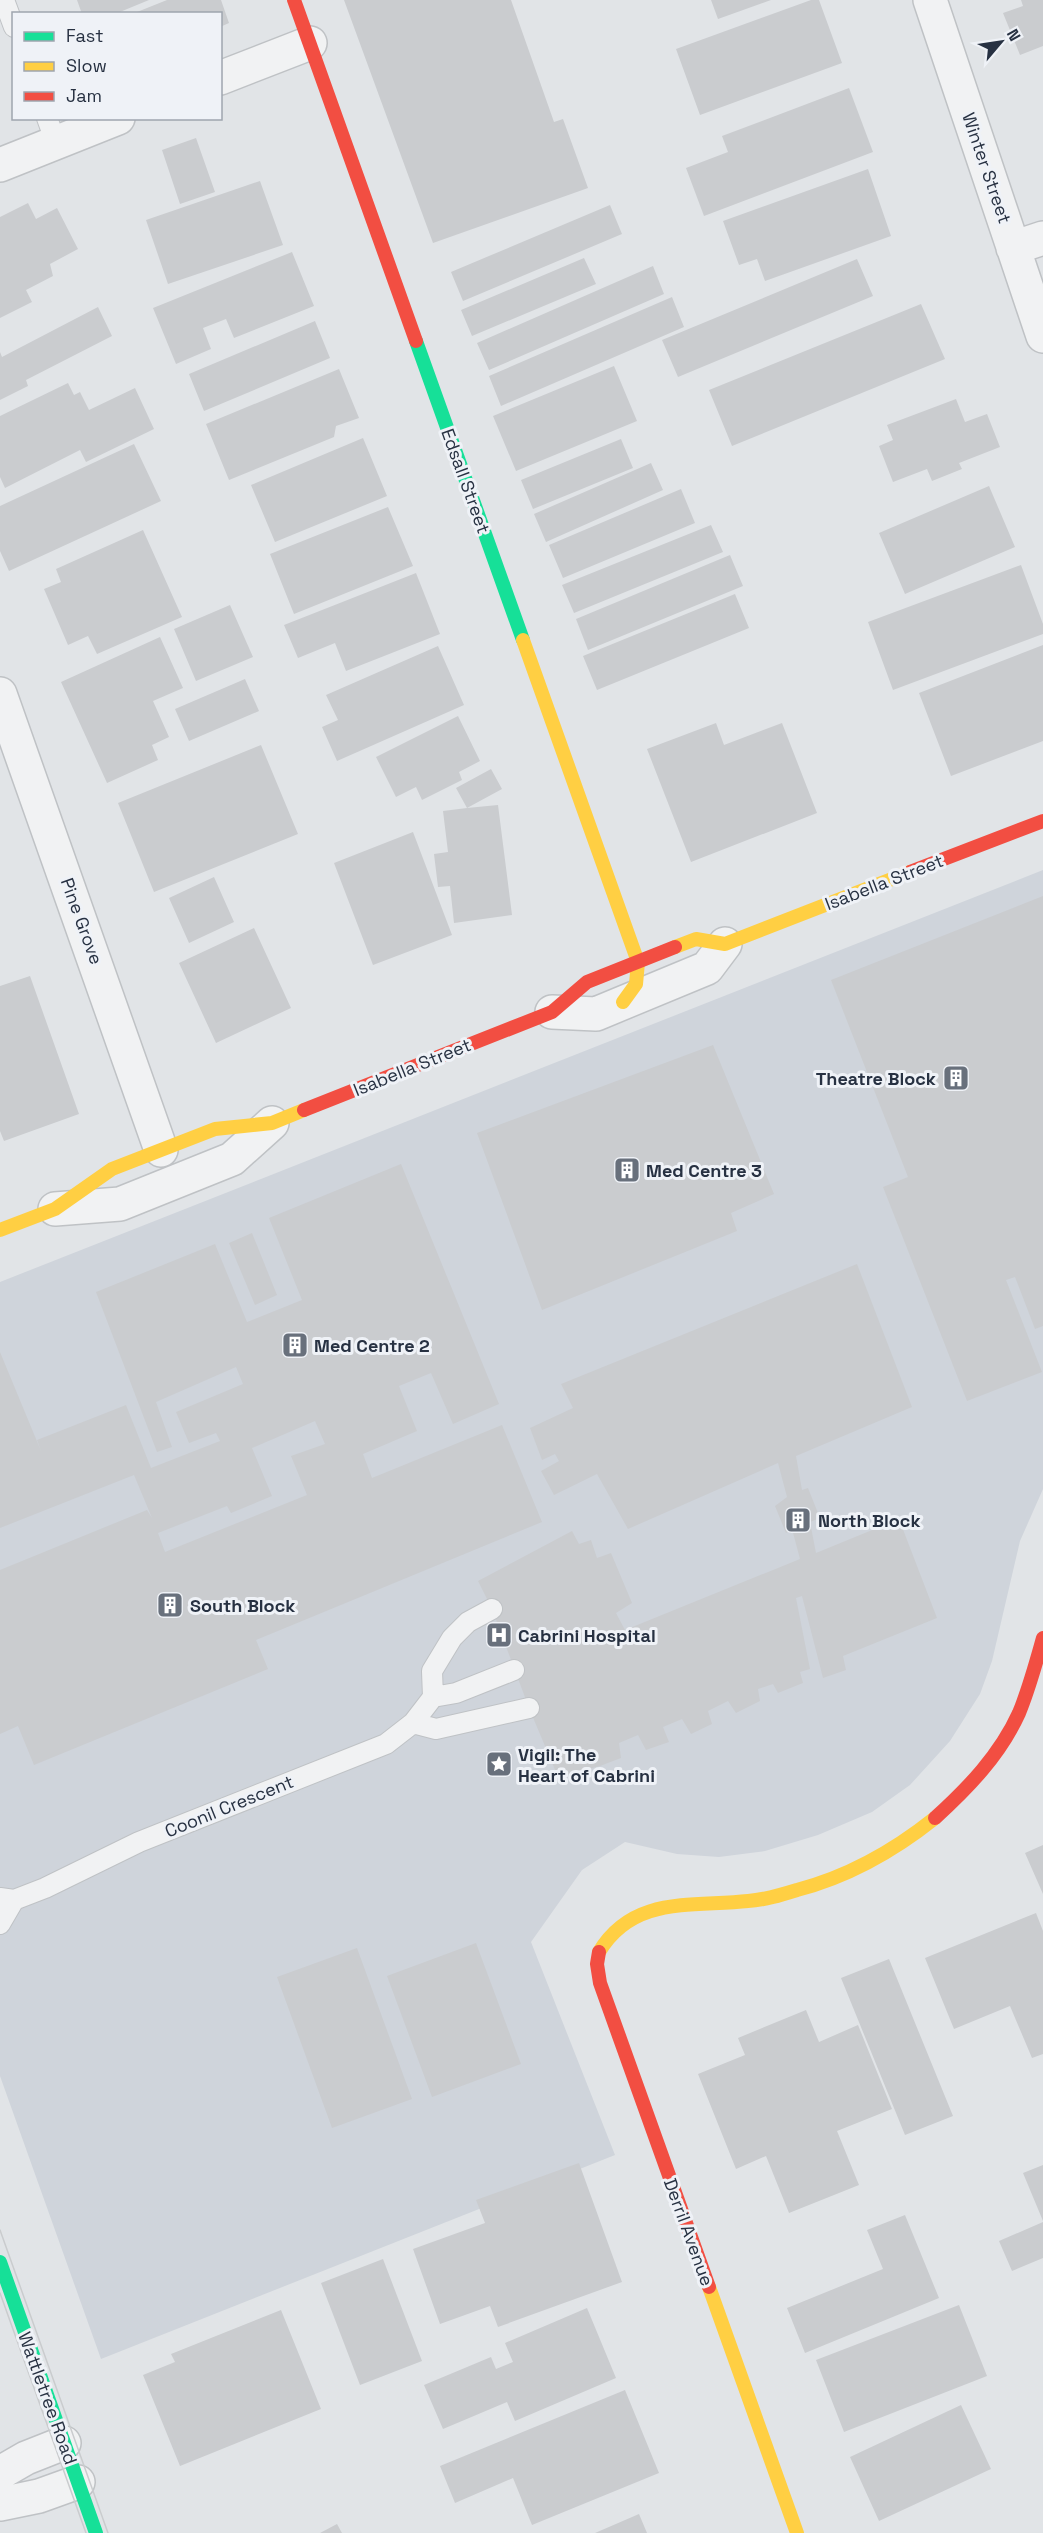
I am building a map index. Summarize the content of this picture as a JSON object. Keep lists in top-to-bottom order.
{
  "streets": {
    "street": [
      "Winter Street",
      "Edsall Street",
      "Isabella Street",
      "Pine Grove",
      "Derril Avenue",
      "Wattletree Road"
    ],
    "lane": ["Coonil Crescent"]
  },
  "crossings": [
    ["Edsall Street", "Isabella Street"],
    ["Isabella Street", "Pine Grove"]
  ],
  "places": {
    "building": [
      "Theatre Block",
      "Med Centre 3",
      "Med Centre 2",
      "North Block",
      "South Block"
    ],
    "hospital": ["Cabrini Hospital"],
    "place": ["Vigil: The Heart of Cabrini"]
  },
  "legend": ["Fast", "Slow", "Jam"],
  "north": "top right"
}
